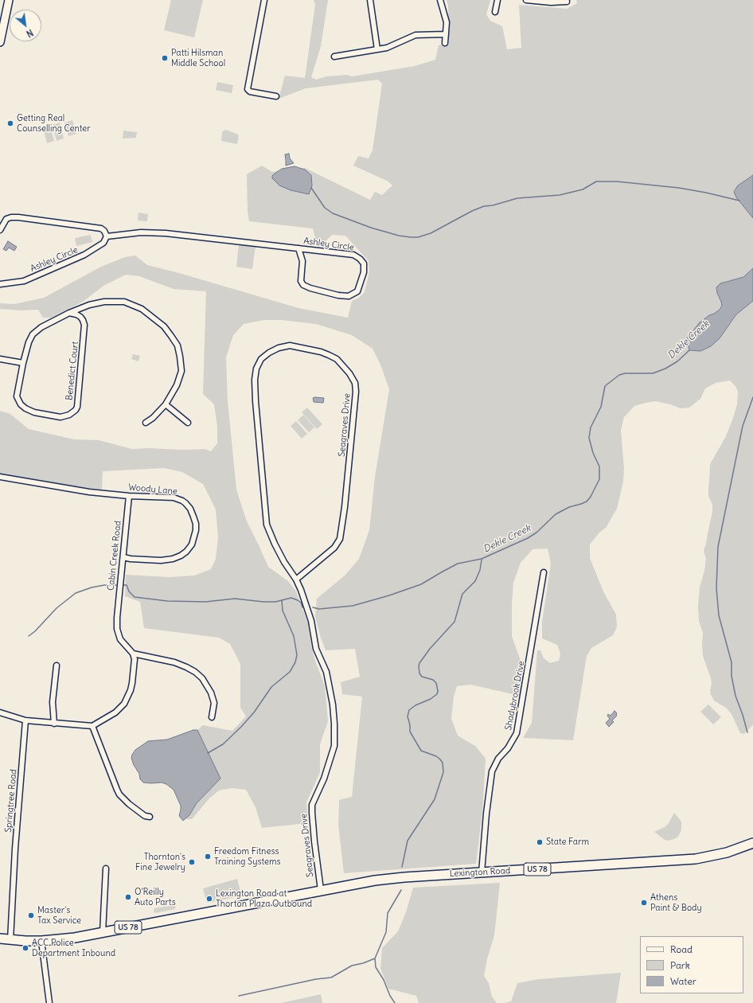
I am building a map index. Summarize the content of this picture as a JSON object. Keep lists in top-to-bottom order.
{
  "streets": {
    "highway": ["US 78", "Lexington Road"],
    "street": [
      "Ashley Circle",
      "Benedict Court",
      "Seagraves Drive",
      "Woody Lane",
      "Cabin Creek Road",
      "Shadybrook Drive",
      "Springtree Road"
    ]
  },
  "crossings": [
    ["Seagraves Drive", "US 78"],
    ["Seagraves Drive", "Lexington Road"],
    ["Woody Lane", "Cabin Creek Road"],
    ["Shadybrook Drive", "Lexington Road"],
    ["Springtree Road", "US 78"],
    ["US 78", "Lexington Road"]
  ],
  "water": ["Dekle Creek"],
  "places": [
    "Patti Hilsman Middle School",
    "Getting Real Counselling Center",
    "State Farm",
    "Freedom Fitness Training Systems",
    "Thornton's Fine Jewelry",
    "O'Reilly Auto Parts",
    "Lexington Road at Thorton Plaza Outbound",
    "Athens Paint & Body",
    "Master's Tax Service",
    "ACC Police Department Inbound"
  ],
  "legend": ["Road", "Park", "Water"],
  "north": "bottom right"
}
